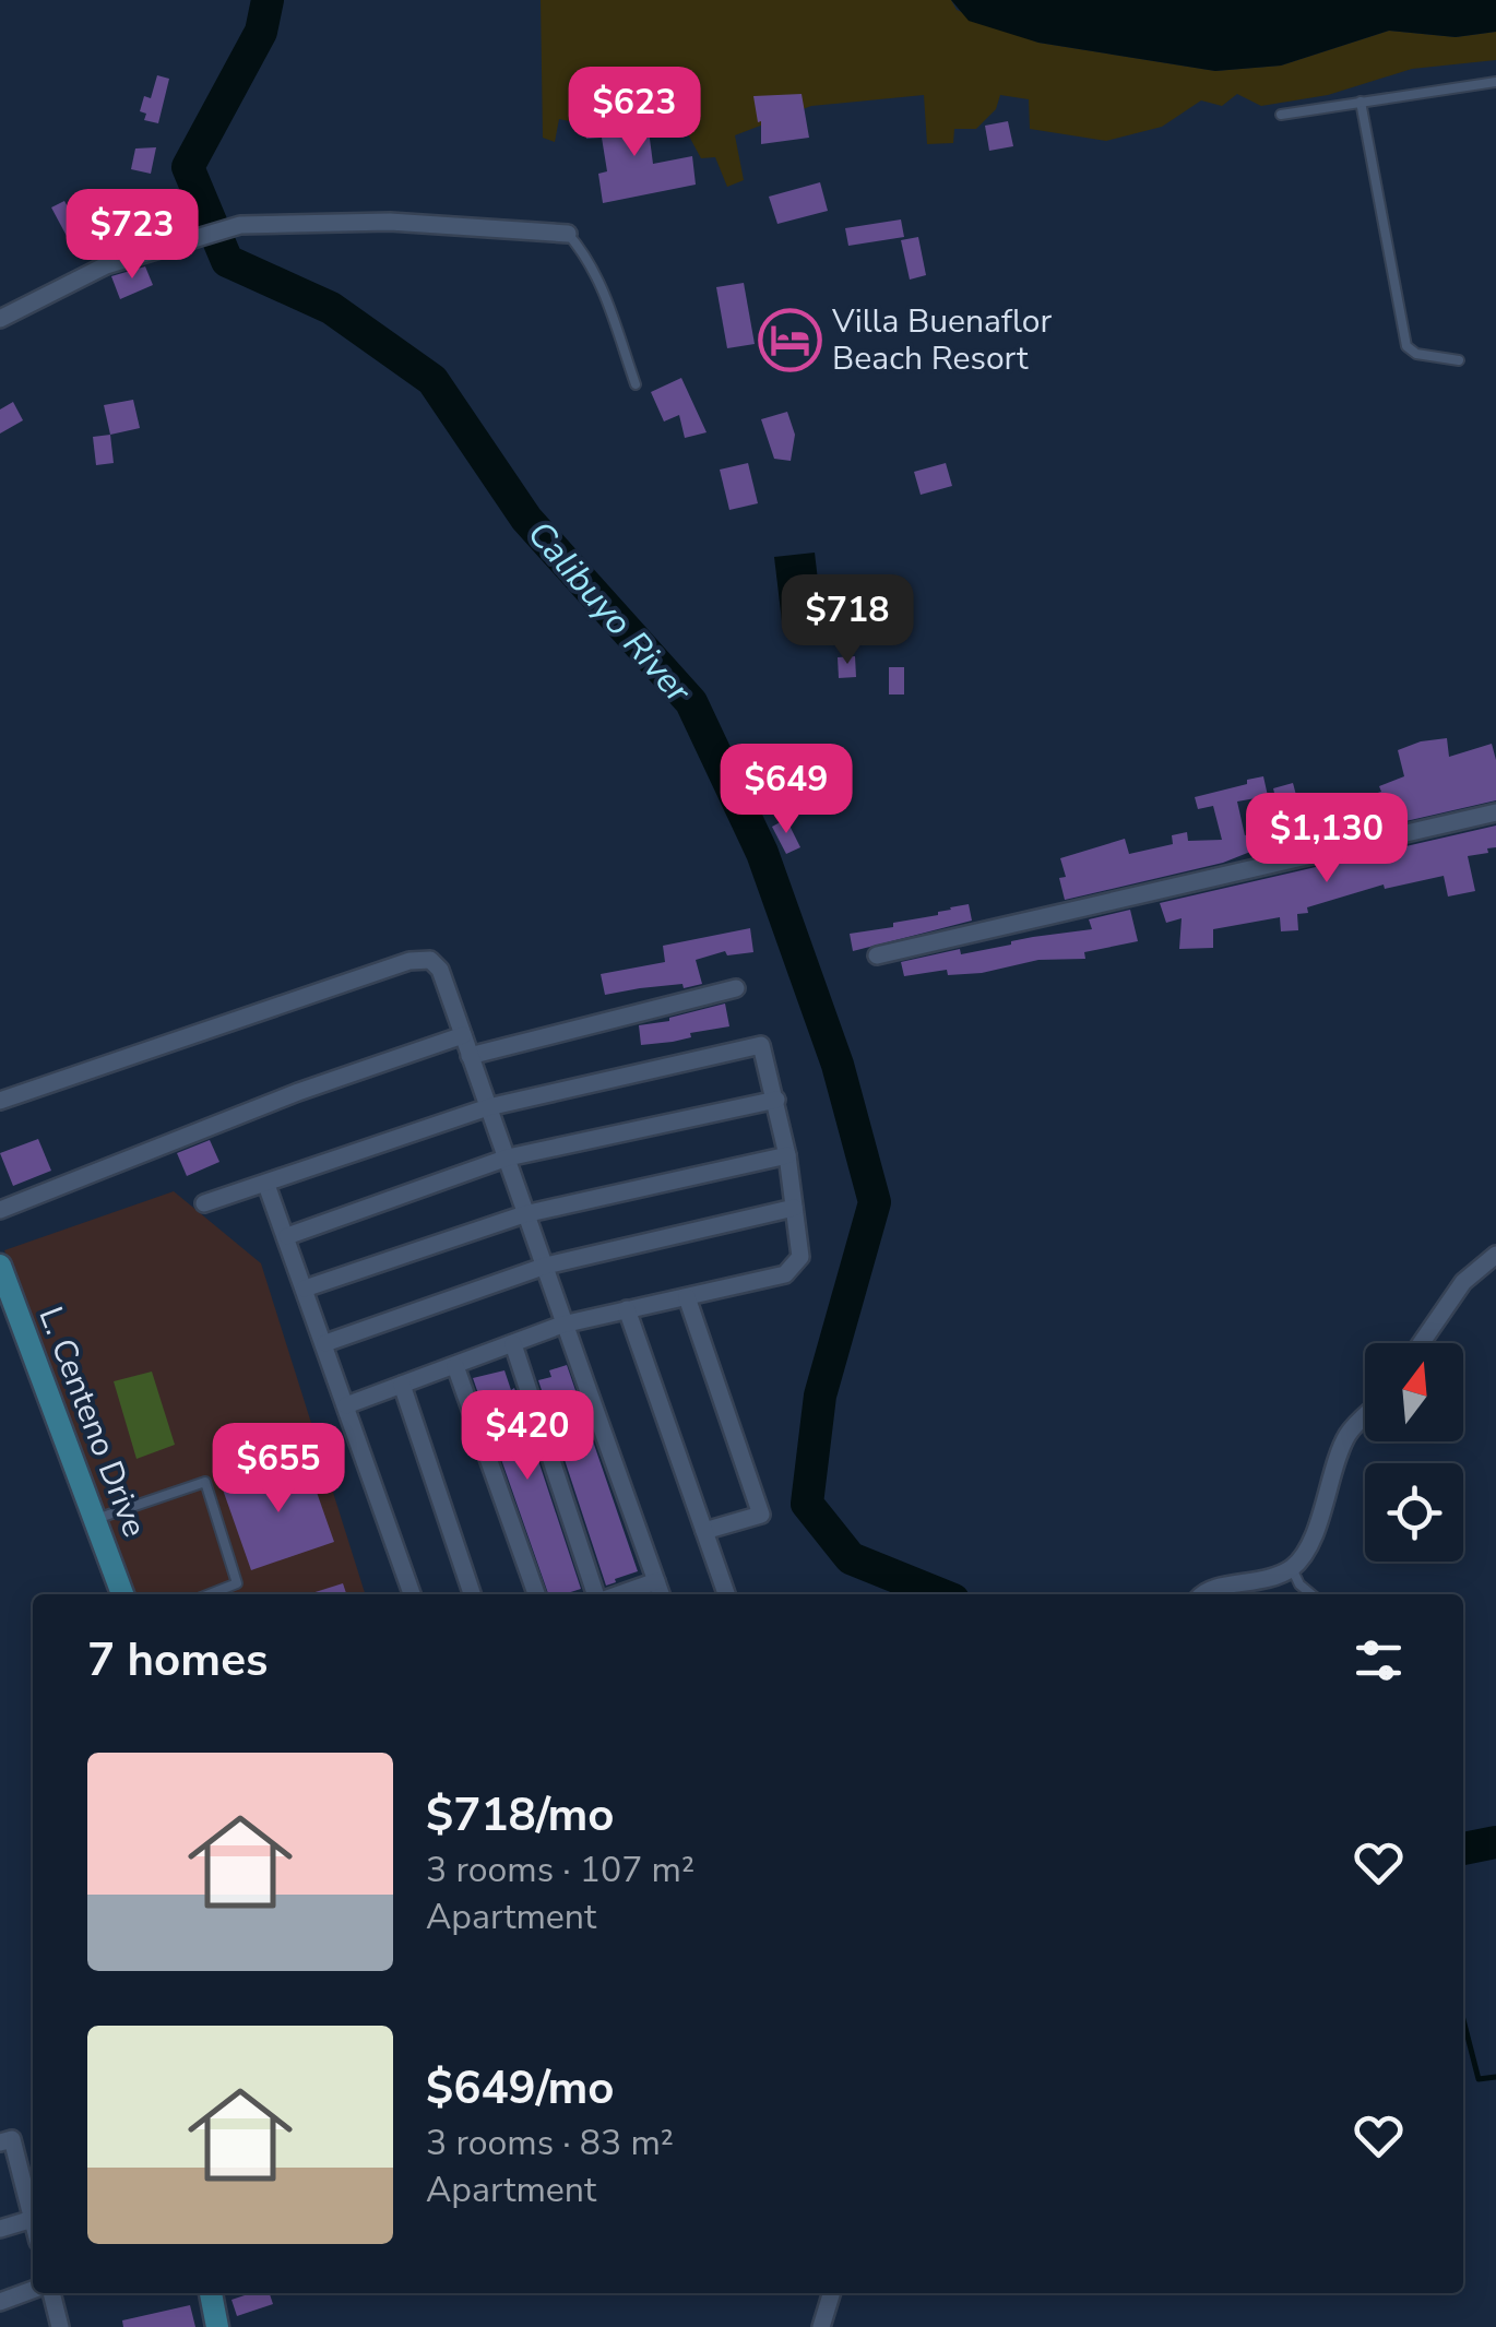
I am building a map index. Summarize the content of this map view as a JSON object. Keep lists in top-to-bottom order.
{
  "streets": {
    "street": ["L. Centeno Drive"]
  },
  "water": ["Calibuyo River"],
  "places": {
    "hotel": ["Villa Buenaflor Beach Resort"]
  },
  "north": "top",
  "page": {
    "price": [
      "$623",
      "$723",
      "$718",
      "$649",
      "$1,130",
      "$420",
      "$655"
    ],
    "heading": "7 homes",
    "list": [
      {
        "name": "$718/mo",
        "note": "3 rooms · 107 m² · Apartment"
      },
      {
        "name": "$649/mo",
        "note": "3 rooms · 83 m² · Apartment"
      }
    ]
  }
}
